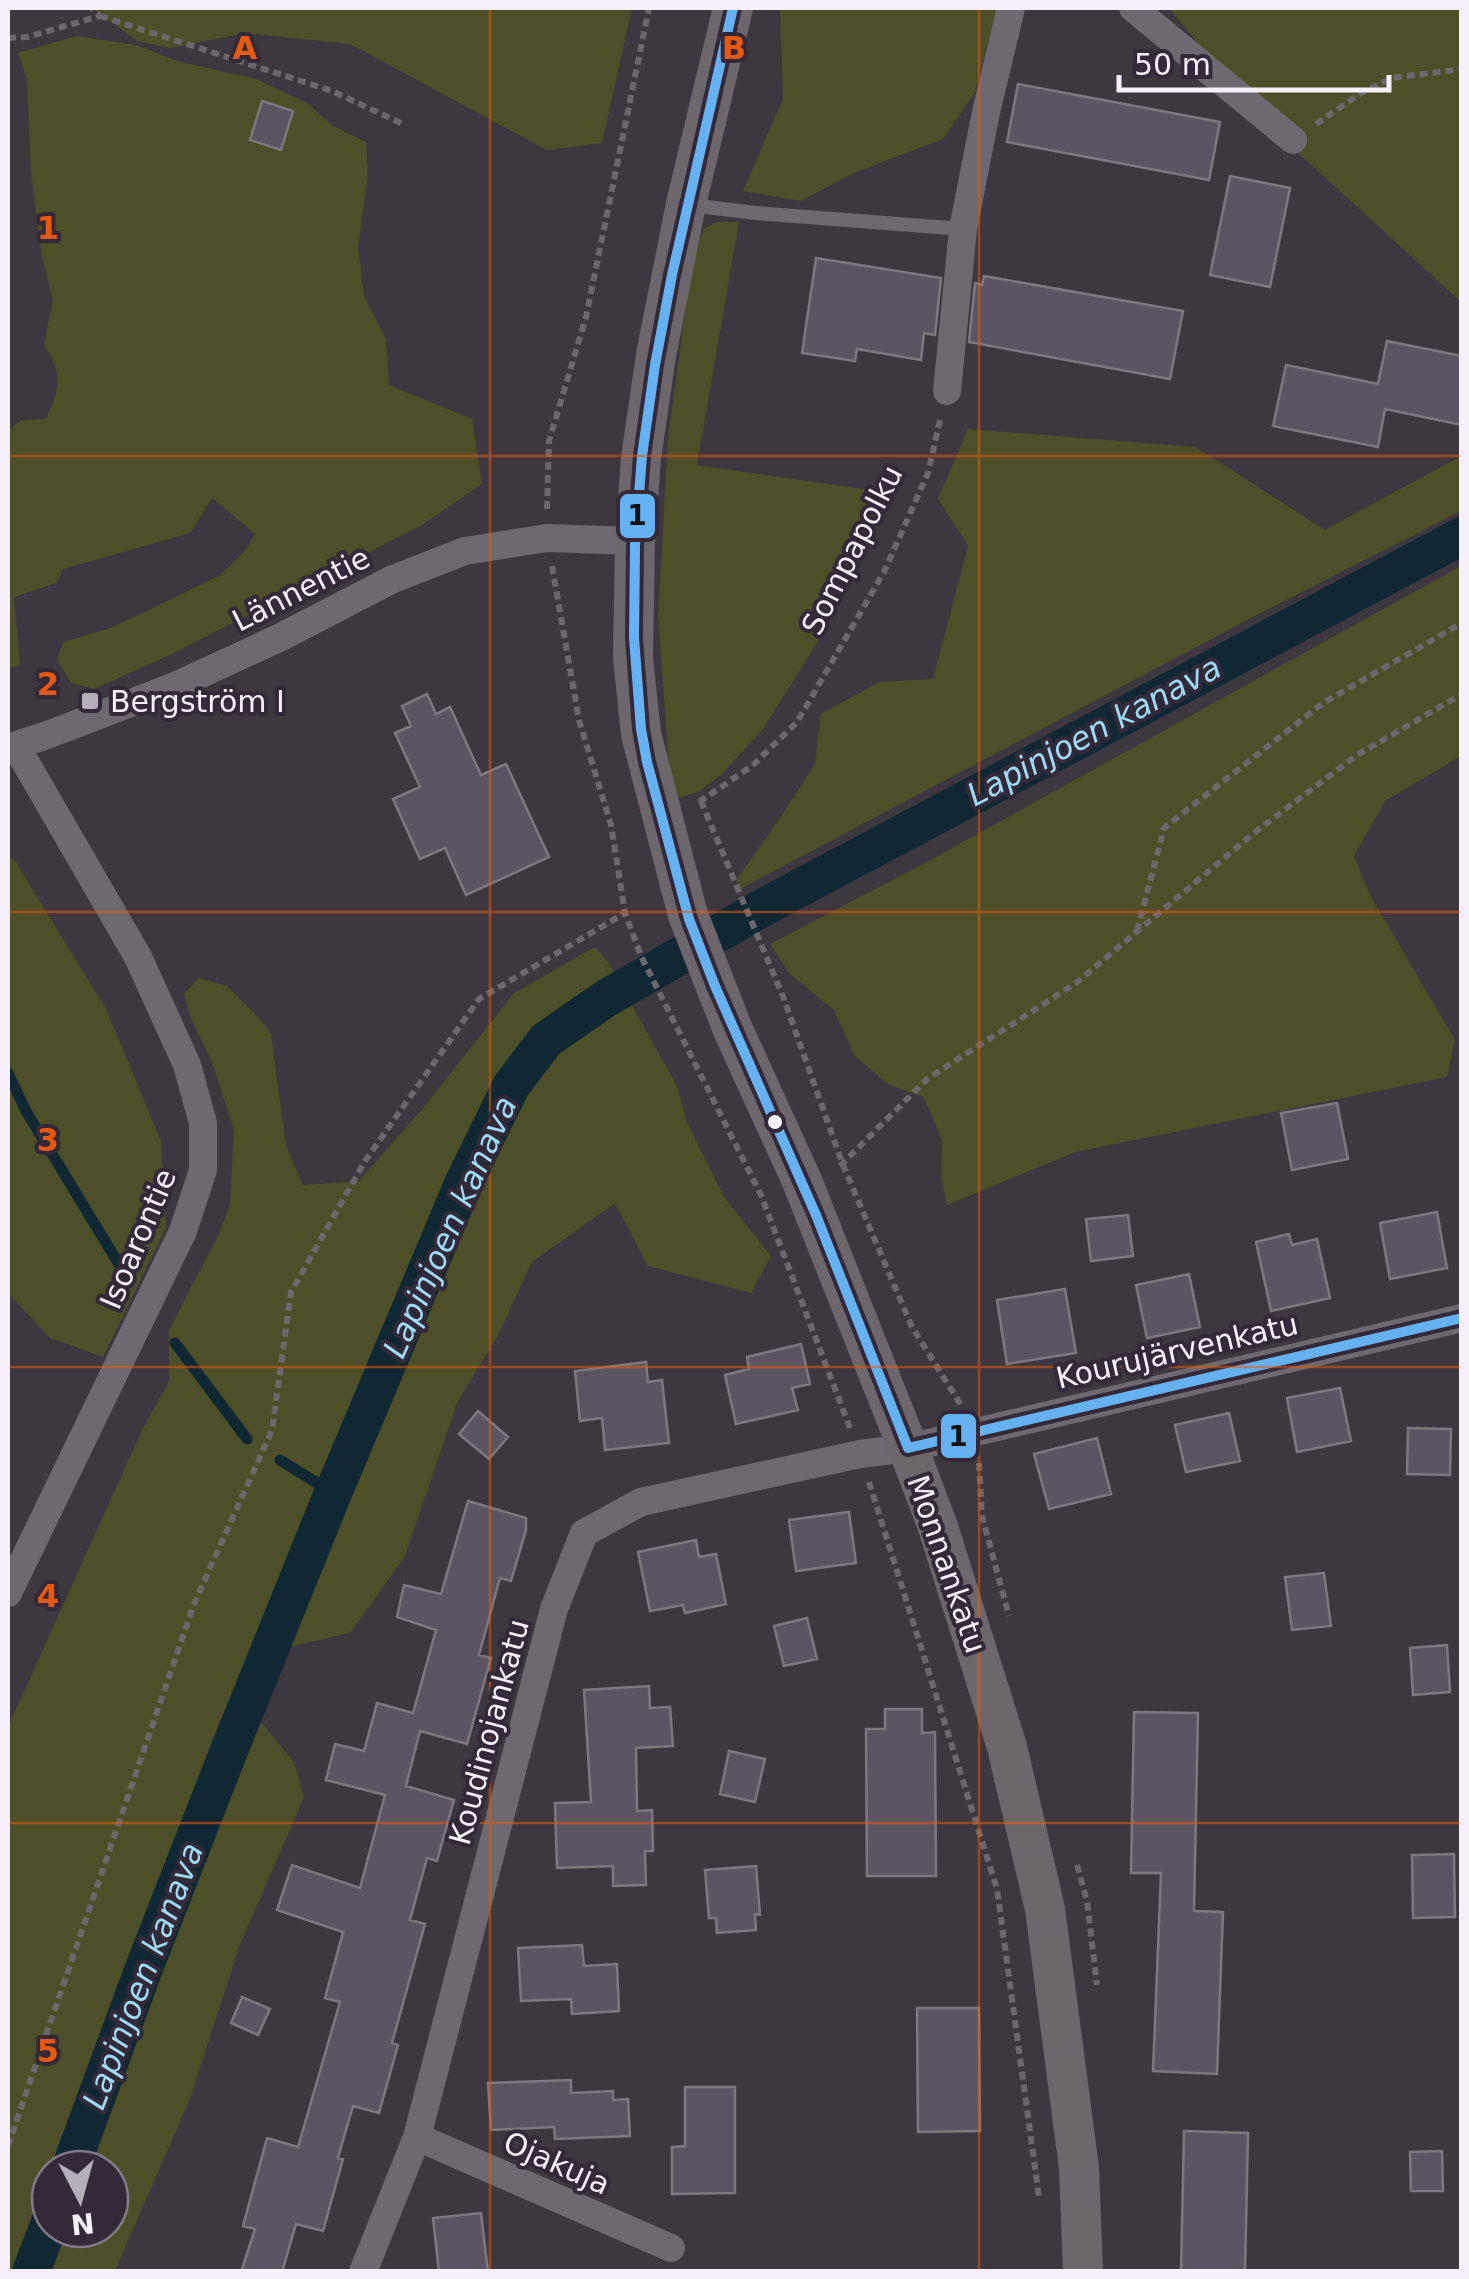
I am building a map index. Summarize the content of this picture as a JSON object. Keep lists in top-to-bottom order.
{
  "streets": {
    "main road": ["Monnankatu"],
    "street": [
      "Lännentie",
      "Isoarontie",
      "Kourujärvenkatu",
      "Koudinojankatu",
      "Ojakuja"
    ],
    "path": ["Sompapolku"]
  },
  "crossings": [
    ["Sompapolku", "Monnankatu"],
    ["Lännentie", "Isoarontie"],
    ["Lännentie", "Monnankatu"],
    ["Kourujärvenkatu", "Monnankatu"],
    ["Kourujärvenkatu", "Koudinojankatu"],
    ["Monnankatu", "Koudinojankatu"],
    ["Koudinojankatu", "Ojakuja"]
  ],
  "water": ["Lapinjoen kanava"],
  "places": {
    "transit": ["Bergström I"]
  },
  "lines": ["transit line 1"],
  "scale_bar": "50 m",
  "north": "bottom",
  "grid": {
    "columns": ["A", "B"],
    "rows": [
      "1",
      "2",
      "3",
      "4",
      "5"
    ]
  }
}
